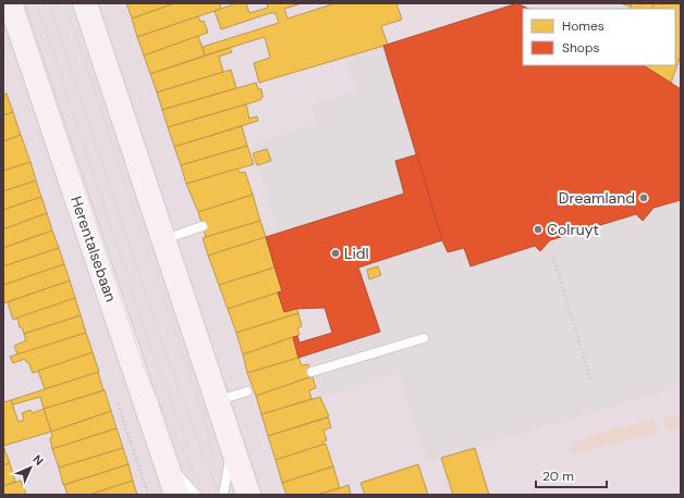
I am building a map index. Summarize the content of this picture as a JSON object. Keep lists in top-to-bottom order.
{
  "streets": {
    "main road": ["Herentalsebaan"]
  },
  "places": ["Dreamland", "Colruyt", "Lidl"],
  "legend": ["Homes", "Shops"],
  "scale_bar": "20 m",
  "north": "top right"
}
